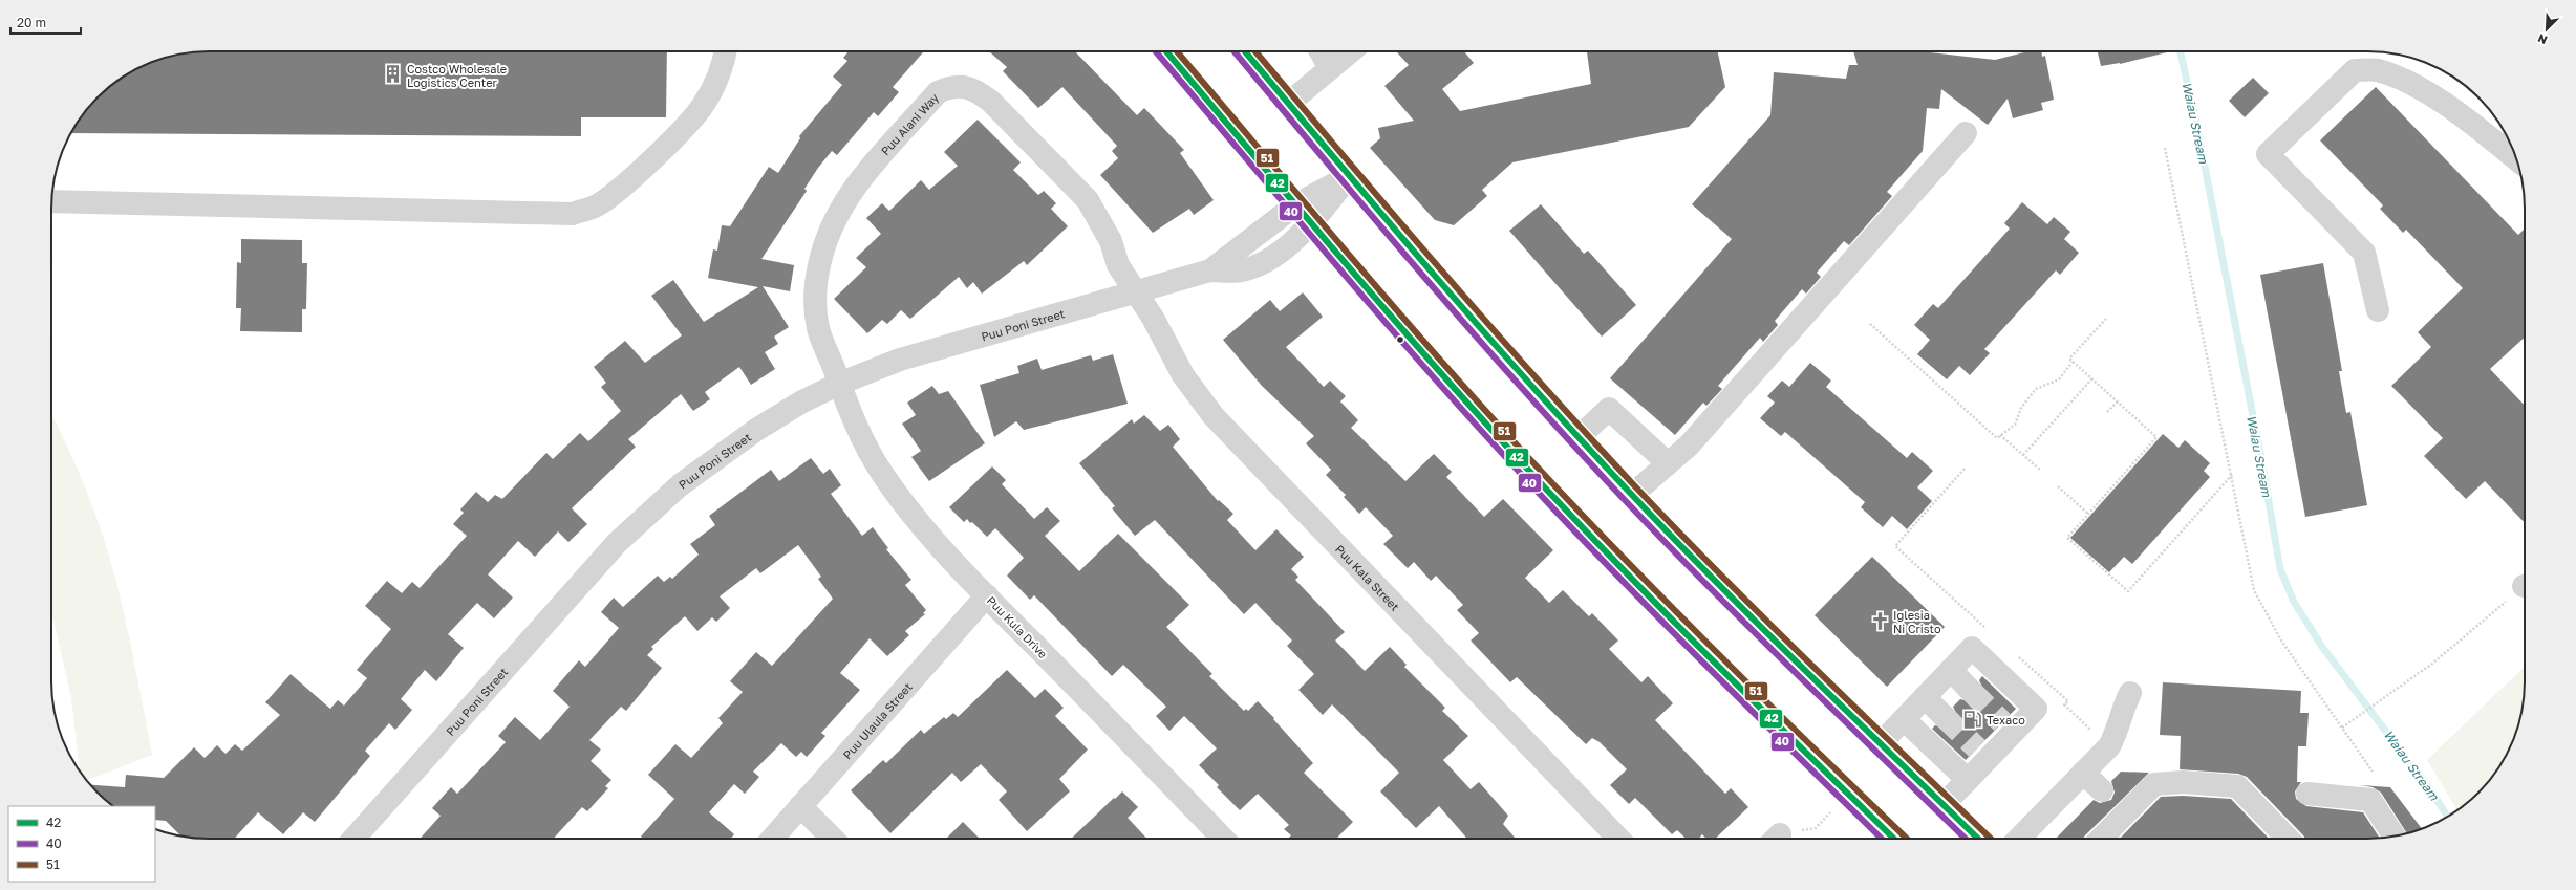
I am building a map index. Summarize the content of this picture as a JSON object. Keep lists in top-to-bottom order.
{
  "streets": {
    "street": [
      "Puu Alani Way",
      "Puu Poni Street",
      "Puu Kala Street",
      "Puu Kula Drive",
      "Puu Ulaula Street"
    ]
  },
  "crossings": [
    ["Puu Alani Way", "Puu Poni Street"],
    ["Puu Alani Way", "Puu Kala Street"],
    ["Puu Alani Way", "Puu Kula Drive"],
    ["Puu Poni Street", "Puu Kala Street"],
    ["Puu Poni Street", "Puu Kula Drive"],
    ["Puu Kula Drive", "Puu Ulaula Street"]
  ],
  "water": ["Waiau Stream"],
  "places": {
    "building": ["Costco Wholesale Logistics Center"],
    "church": ["Iglesia Ni Cristo"],
    "fuel station": ["Texaco"]
  },
  "lines": ["transit line 42", "transit line 40", "transit line 51"],
  "legend": ["42", "40", "51"],
  "scale_bar": "20 m",
  "north": "bottom left"
}
